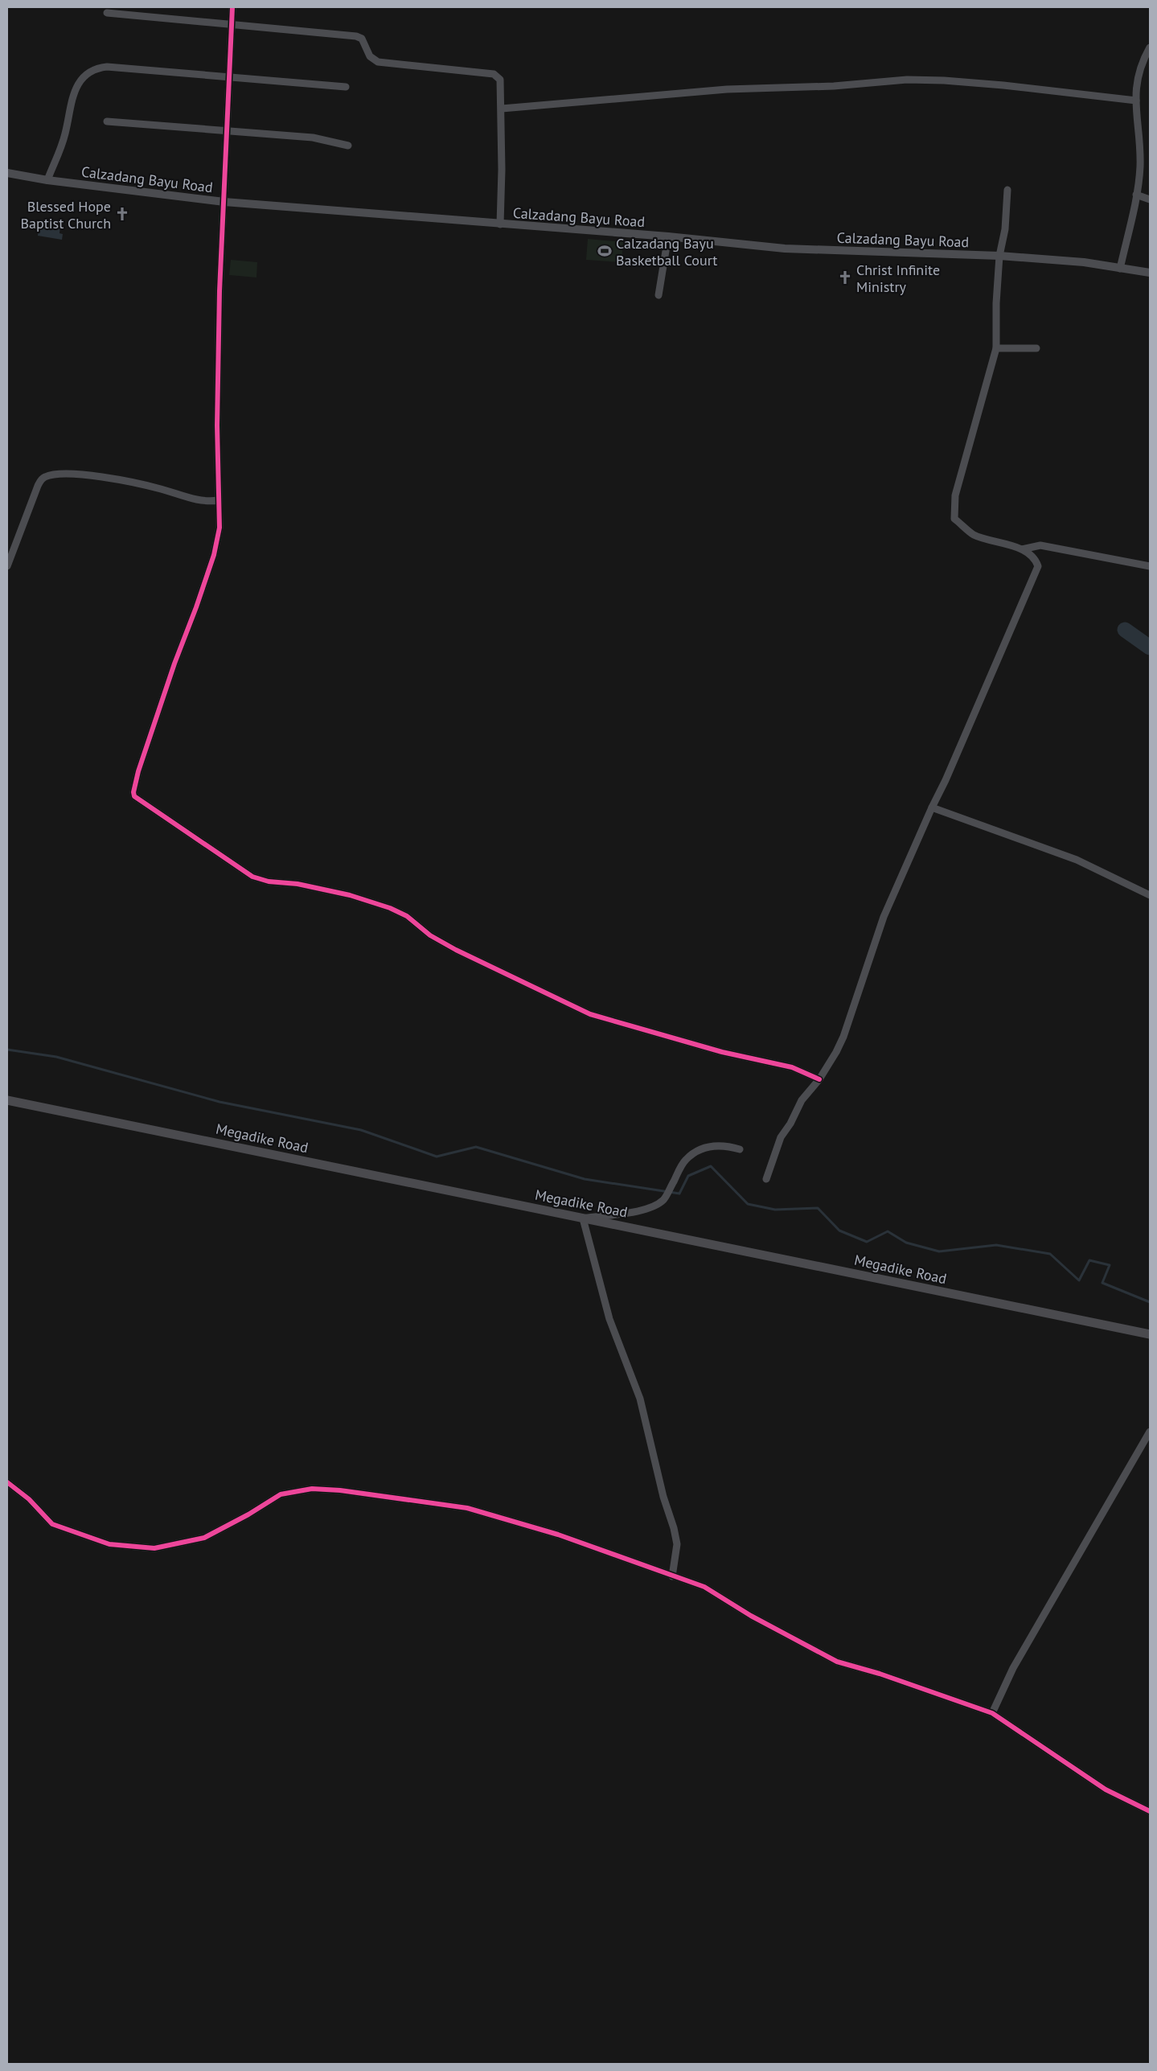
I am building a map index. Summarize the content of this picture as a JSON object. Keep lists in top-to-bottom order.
{
  "streets": {
    "main road": ["Megadike Road"],
    "street": ["Calzadang Bayu Road"]
  },
  "places": {
    "church": ["Blessed Hope Baptist Church", "Christ Infinite Ministry"],
    "sports": ["Calzadang Bayu Basketball Court"]
  }
}
